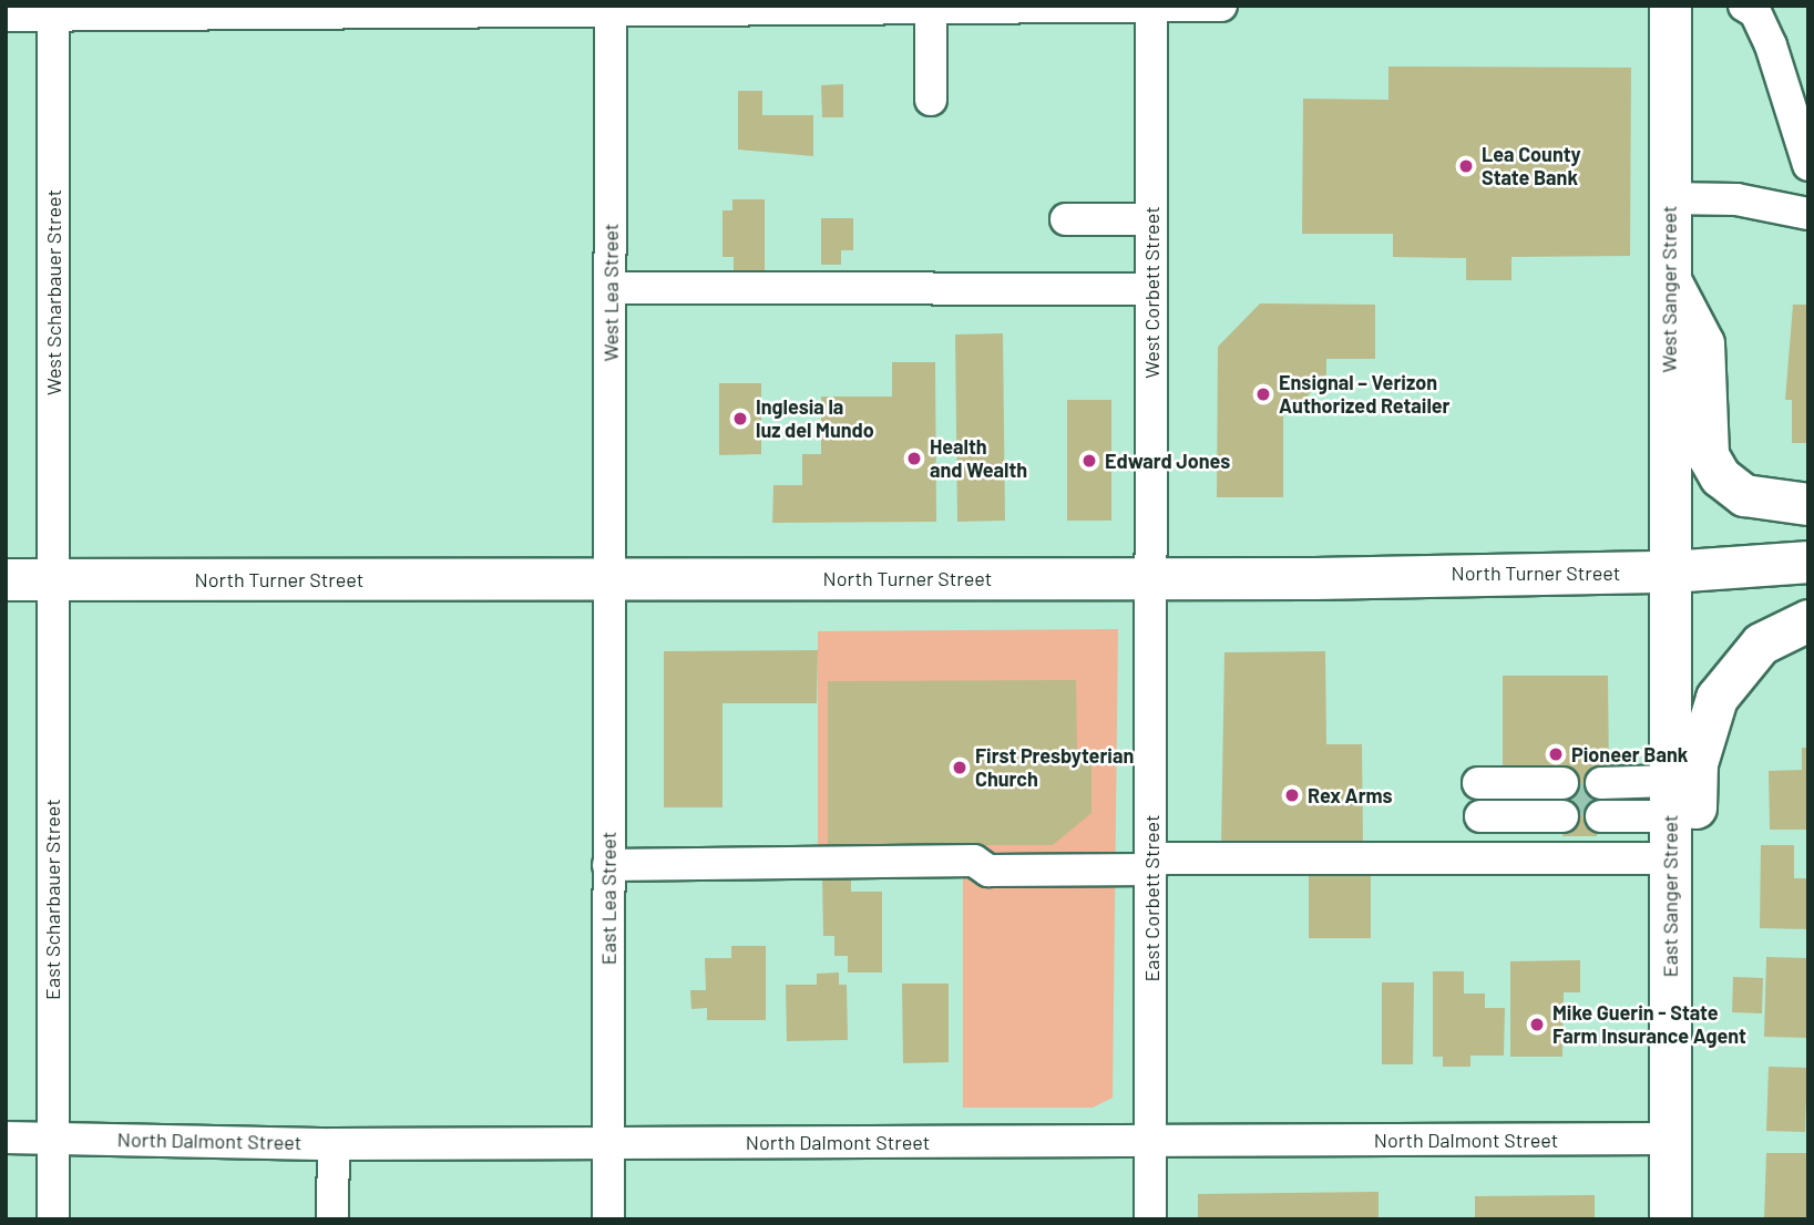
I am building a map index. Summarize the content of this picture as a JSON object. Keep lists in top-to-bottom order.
{
  "streets": {
    "main road": ["West Sanger Street", "North Turner Street", "East Sanger Street"],
    "street": [
      "West Scharbauer Street",
      "West Lea Street",
      "West Corbett Street",
      "East Lea Street",
      "East Corbett Street",
      "East Scharbauer Street",
      "North Dalmont Street"
    ]
  },
  "crossings": [
    ["West Sanger Street", "North Turner Street"],
    ["West Sanger Street", "East Sanger Street"],
    ["West Scharbauer Street", "North Turner Street"],
    ["West Scharbauer Street", "East Scharbauer Street"],
    ["West Lea Street", "North Turner Street"],
    ["West Lea Street", "East Lea Street"],
    ["West Corbett Street", "North Turner Street"],
    ["West Corbett Street", "East Corbett Street"],
    ["North Turner Street", "East Sanger Street"],
    ["North Turner Street", "East Lea Street"],
    ["North Turner Street", "East Corbett Street"],
    ["North Turner Street", "East Scharbauer Street"],
    ["East Sanger Street", "North Dalmont Street"],
    ["East Lea Street", "North Dalmont Street"],
    ["East Corbett Street", "North Dalmont Street"],
    ["East Scharbauer Street", "North Dalmont Street"]
  ],
  "places": [
    "Lea County State Bank",
    "Ensignal – Verizon Authorized Retailer",
    "Inglesia la luz del Mundo",
    "Health and Wealth",
    "Edward Jones",
    "Pioneer Bank",
    "First Presbyterian Church",
    "Rex Arms",
    "Mike Guerin - State Farm Insurance Agent"
  ]
}
